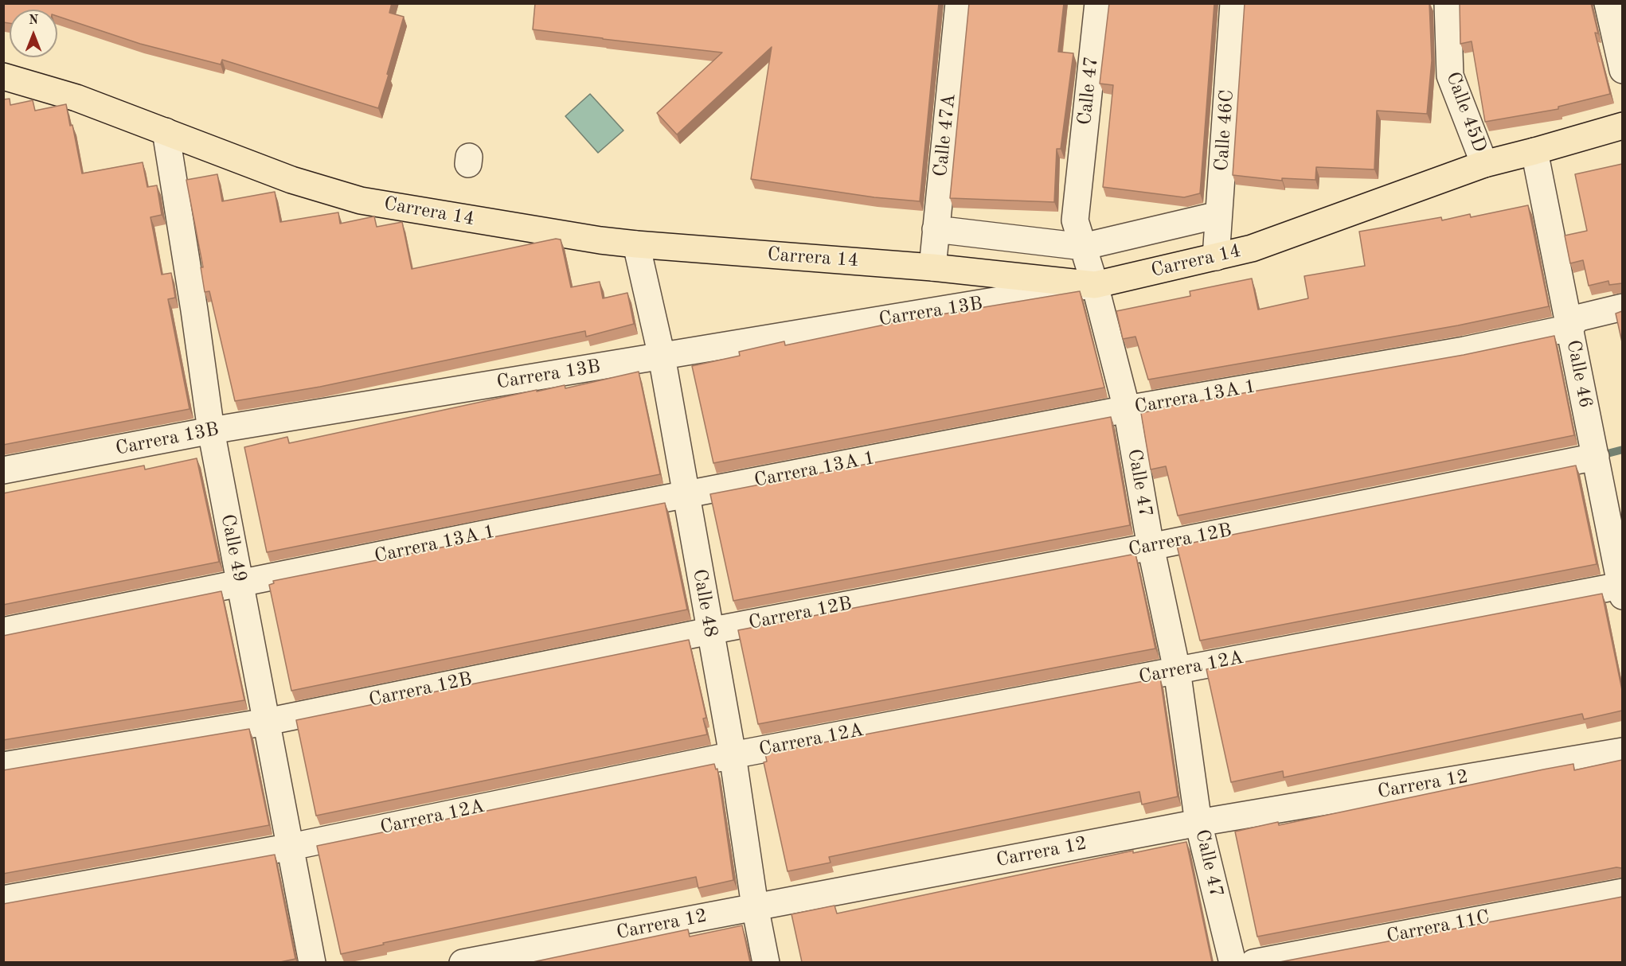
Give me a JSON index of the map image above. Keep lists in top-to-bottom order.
{
  "streets": {
    "main road": ["Carrera 14"],
    "street": [
      "Calle 47",
      "Calle 45D",
      "Calle 46C",
      "Calle 47A",
      "Carrera 13B",
      "Calle 46",
      "Carrera 13A 1",
      "Carrera 12B",
      "Calle 49",
      "Calle 48",
      "Carrera 12A",
      "Carrera 12",
      "Carrera 11C"
    ]
  },
  "crossings": [
    ["Calle 47", "Carrera 14"],
    ["Calle 47", "Carrera 13B"],
    ["Calle 47", "Carrera 13A 1"],
    ["Calle 47", "Carrera 12B"],
    ["Calle 47", "Carrera 12A"],
    ["Calle 47", "Carrera 12"],
    ["Calle 45D", "Carrera 14"],
    ["Calle 46C", "Carrera 14"],
    ["Calle 47A", "Carrera 14"],
    ["Carrera 14", "Carrera 13B"],
    ["Carrera 14", "Calle 46"],
    ["Carrera 14", "Calle 49"],
    ["Carrera 14", "Calle 48"],
    ["Carrera 13B", "Calle 49"],
    ["Carrera 13B", "Calle 48"],
    ["Calle 46", "Carrera 13A 1"],
    ["Calle 46", "Carrera 12B"],
    ["Calle 46", "Carrera 12A"],
    ["Carrera 13A 1", "Calle 49"],
    ["Carrera 13A 1", "Calle 48"],
    ["Carrera 12B", "Calle 49"],
    ["Carrera 12B", "Calle 48"],
    ["Calle 49", "Carrera 12A"],
    ["Calle 48", "Carrera 12A"],
    ["Calle 48", "Carrera 12"]
  ],
  "north": "top"
}
